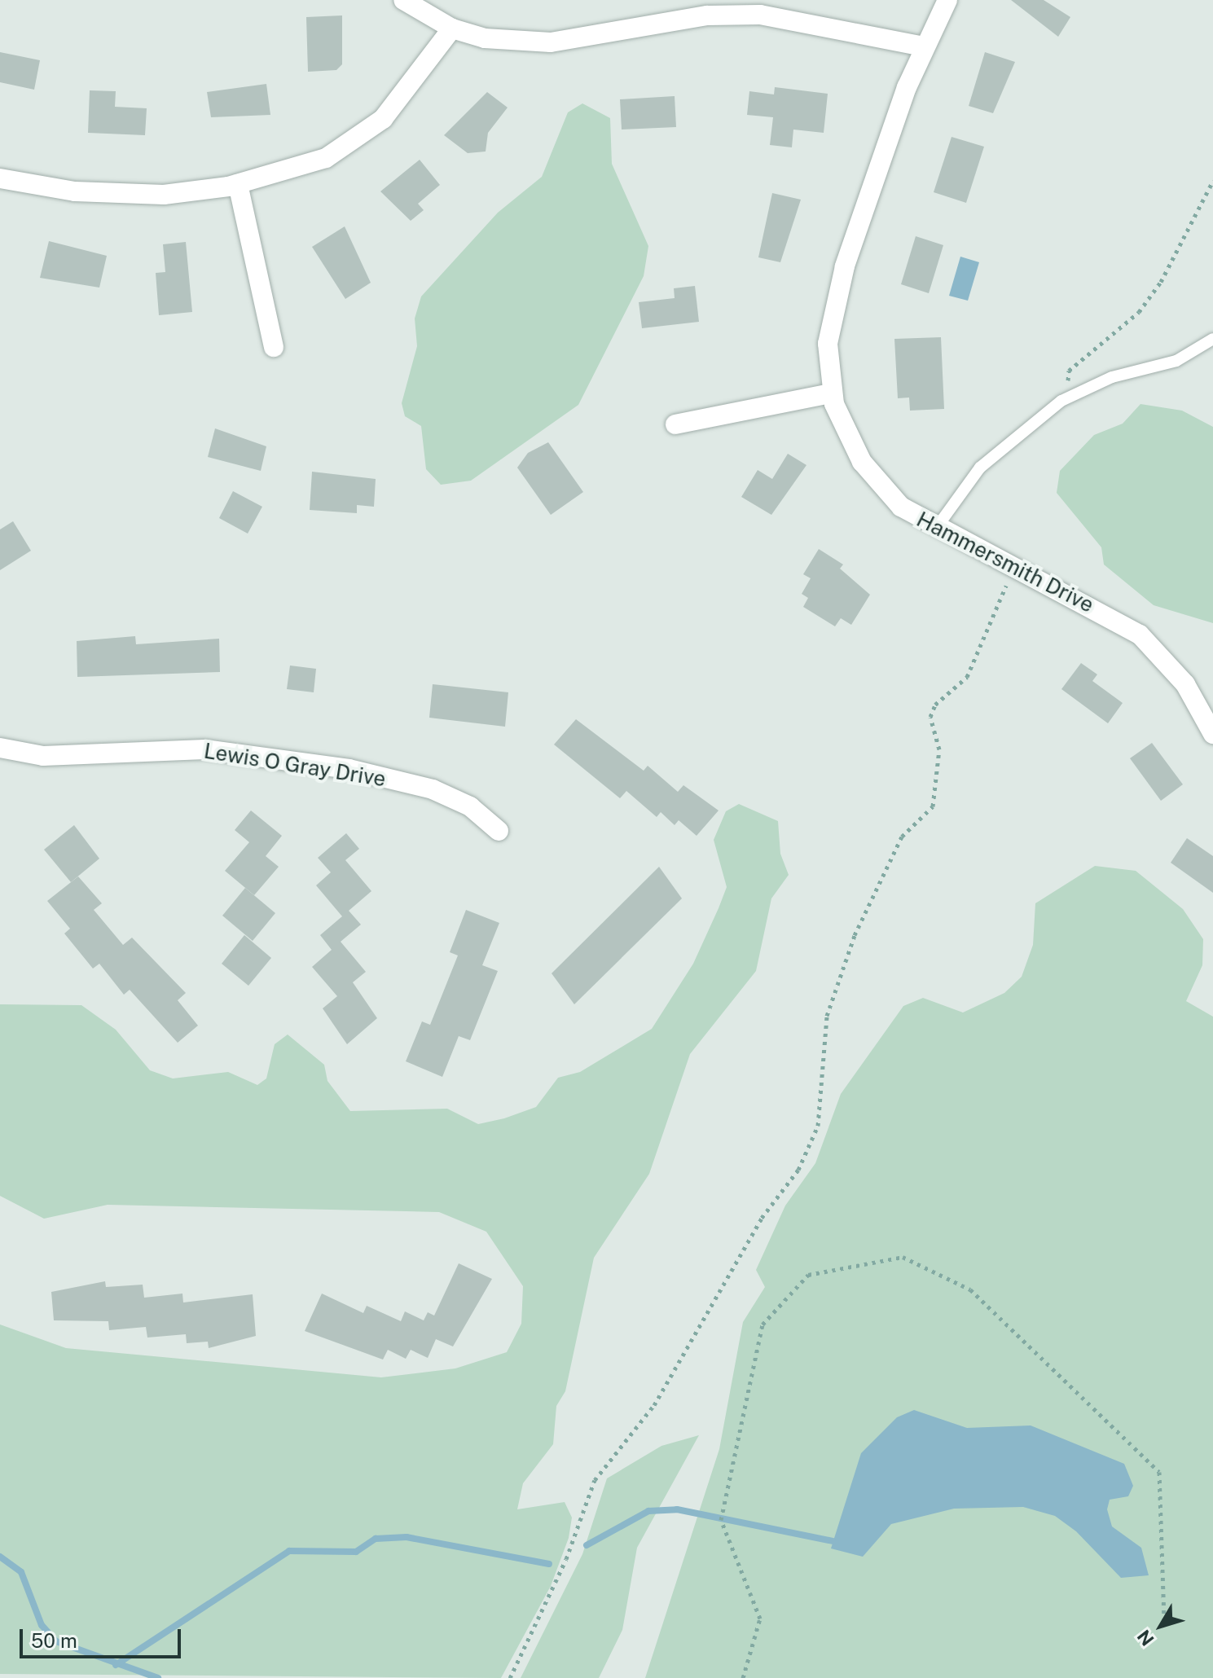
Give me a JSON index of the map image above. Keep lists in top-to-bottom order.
{
  "streets": {
    "street": ["Hammersmith Drive", "Lewis O Gray Drive"]
  },
  "scale_bar": "50 m",
  "north": "bottom left"
}
